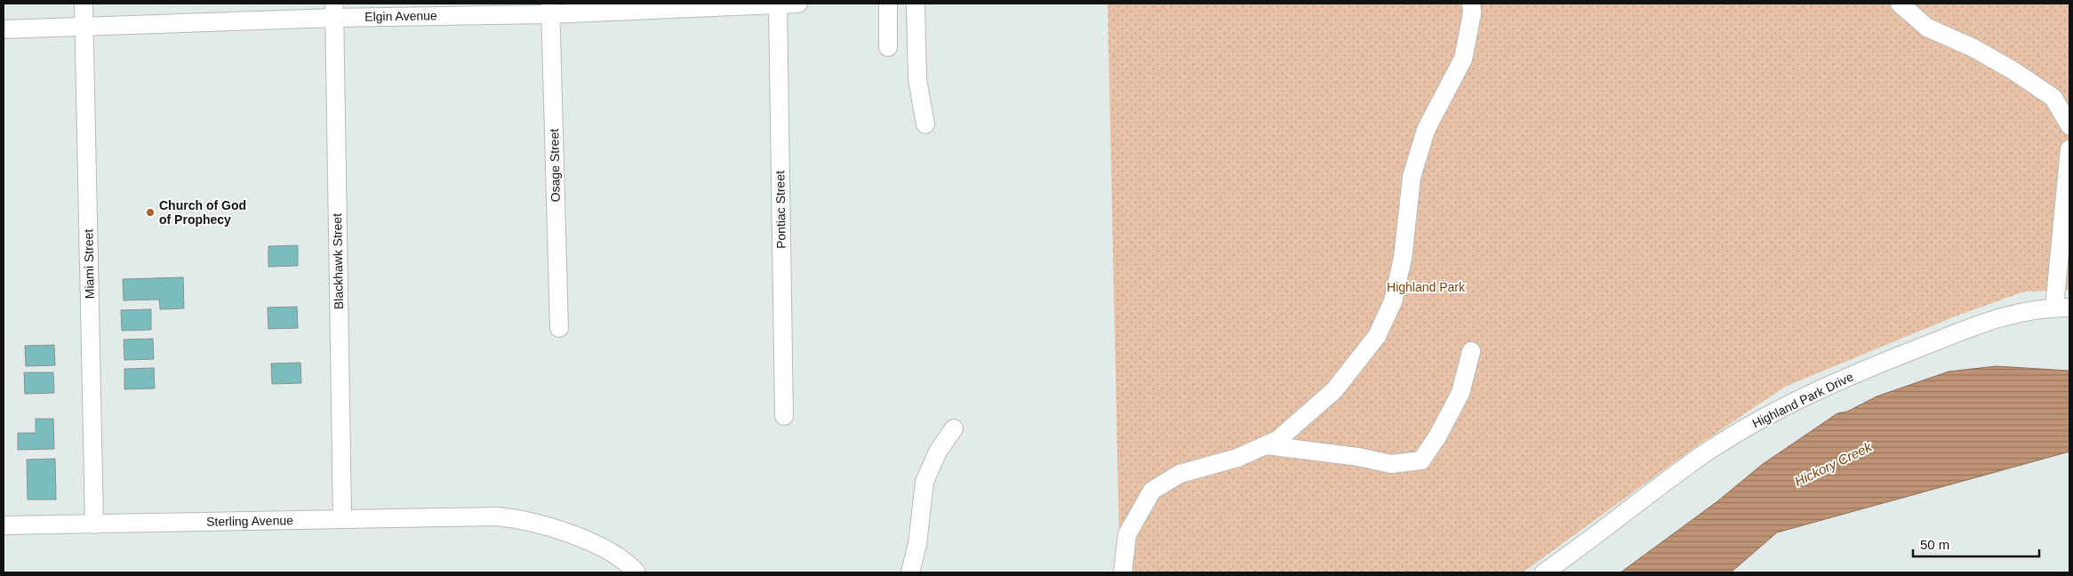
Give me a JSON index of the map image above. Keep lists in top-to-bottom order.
{
  "streets": {
    "street": [
      "Elgin Avenue",
      "Osage Street",
      "Pontiac Street",
      "Blackhawk Street",
      "Miami Street",
      "Highland Park Drive",
      "Sterling Avenue"
    ]
  },
  "crossings": [
    ["Elgin Avenue", "Osage Street"],
    ["Elgin Avenue", "Pontiac Street"],
    ["Elgin Avenue", "Blackhawk Street"],
    ["Elgin Avenue", "Miami Street"],
    ["Blackhawk Street", "Sterling Avenue"],
    ["Miami Street", "Sterling Avenue"]
  ],
  "water": ["Hickory Creek"],
  "parks": ["Highland Park"],
  "places": ["Church of God of Prophecy"],
  "scale_bar": "50 m"
}
